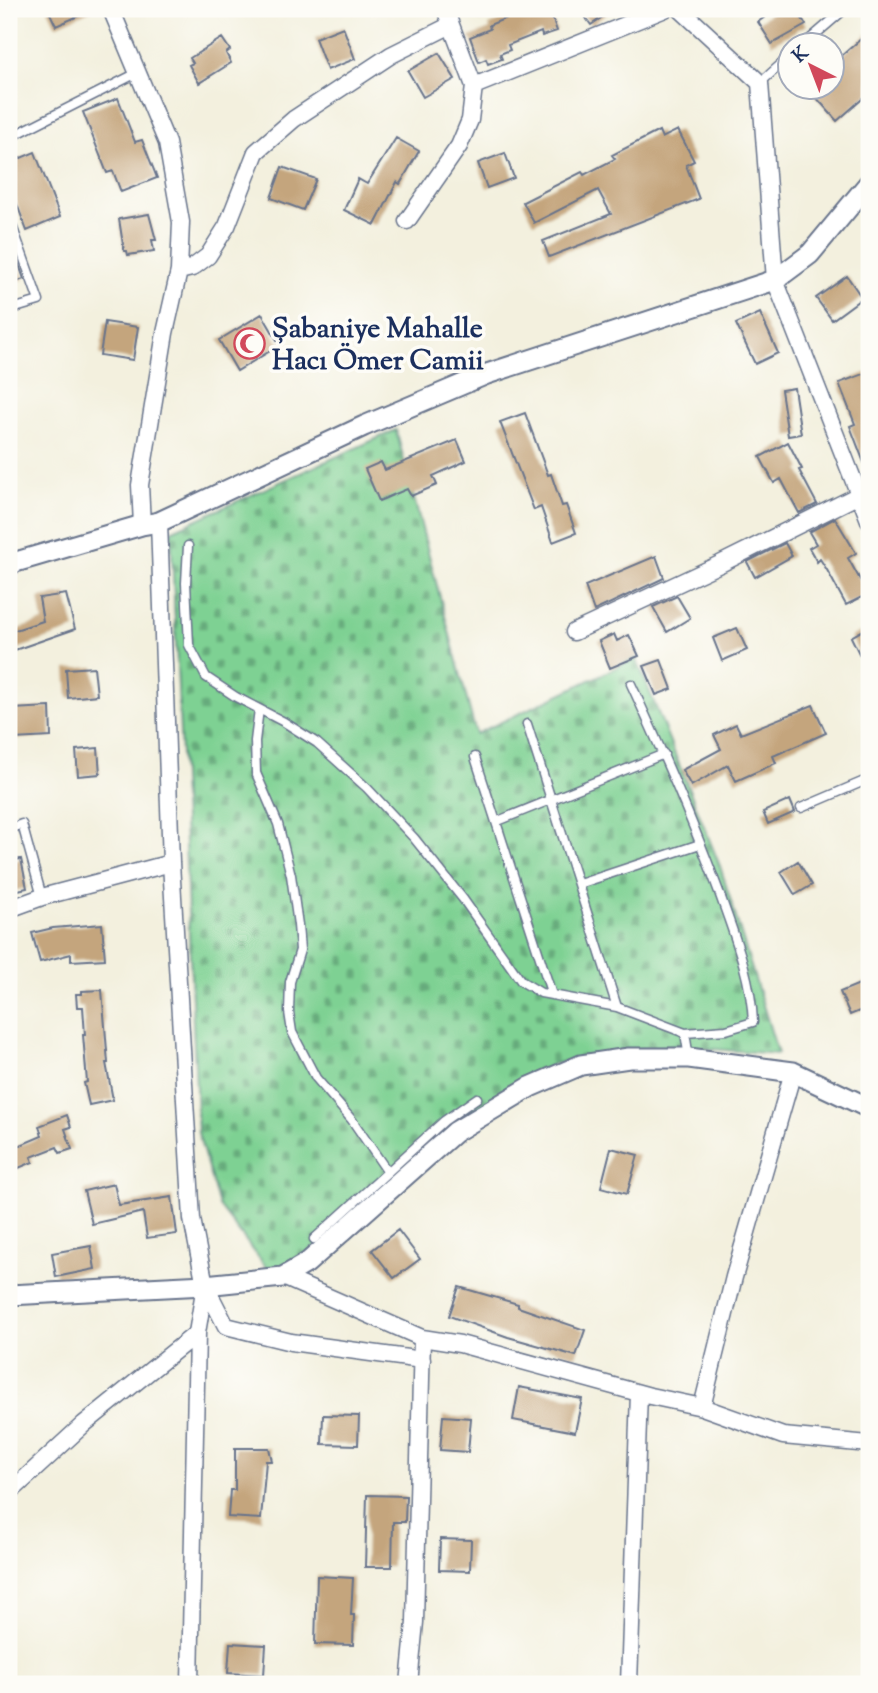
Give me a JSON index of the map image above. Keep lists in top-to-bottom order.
{
  "places": {
    "mosque": ["Şabaniye Mahalle Hacı Ömer Camii"]
  },
  "north": "top left"
}
